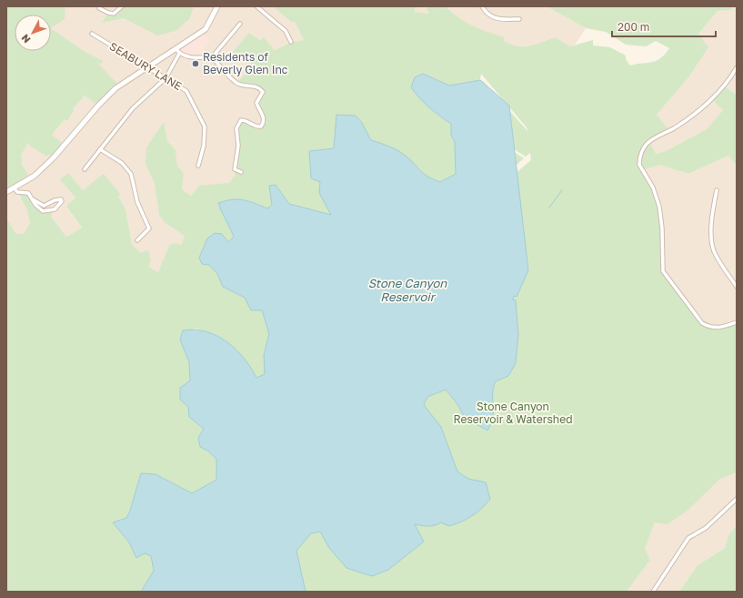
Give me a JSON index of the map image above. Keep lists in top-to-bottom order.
{
  "streets": {
    "street": ["SEABURY LANE"]
  },
  "water": ["Stone Canyon Reservoir"],
  "parks": ["Stone Canyon Reservoir & Watershed"],
  "places": ["Residents of Beverly Glen Inc"],
  "scale_bar": "200 m",
  "north": "bottom left"
}
